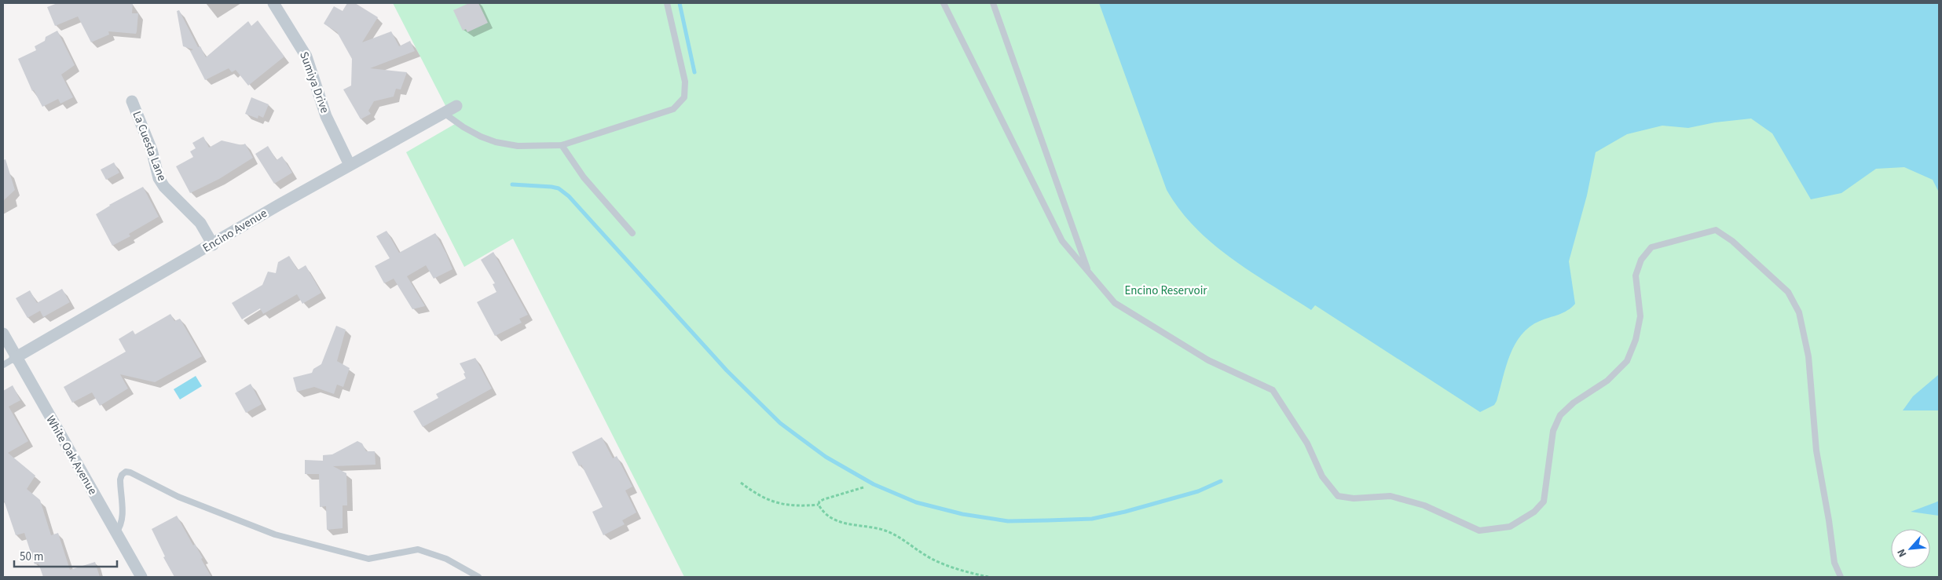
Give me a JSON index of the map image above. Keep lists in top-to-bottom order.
{
  "streets": {
    "street": [
      "Sumiya Drive",
      "La Cuesta Lane",
      "Encino Avenue",
      "White Oak Avenue"
    ]
  },
  "crossings": [
    ["Sumiya Drive", "Encino Avenue"],
    ["La Cuesta Lane", "Encino Avenue"],
    ["Encino Avenue", "White Oak Avenue"]
  ],
  "parks": ["Encino Reservoir"],
  "scale_bar": "50 m",
  "north": "bottom left"
}
